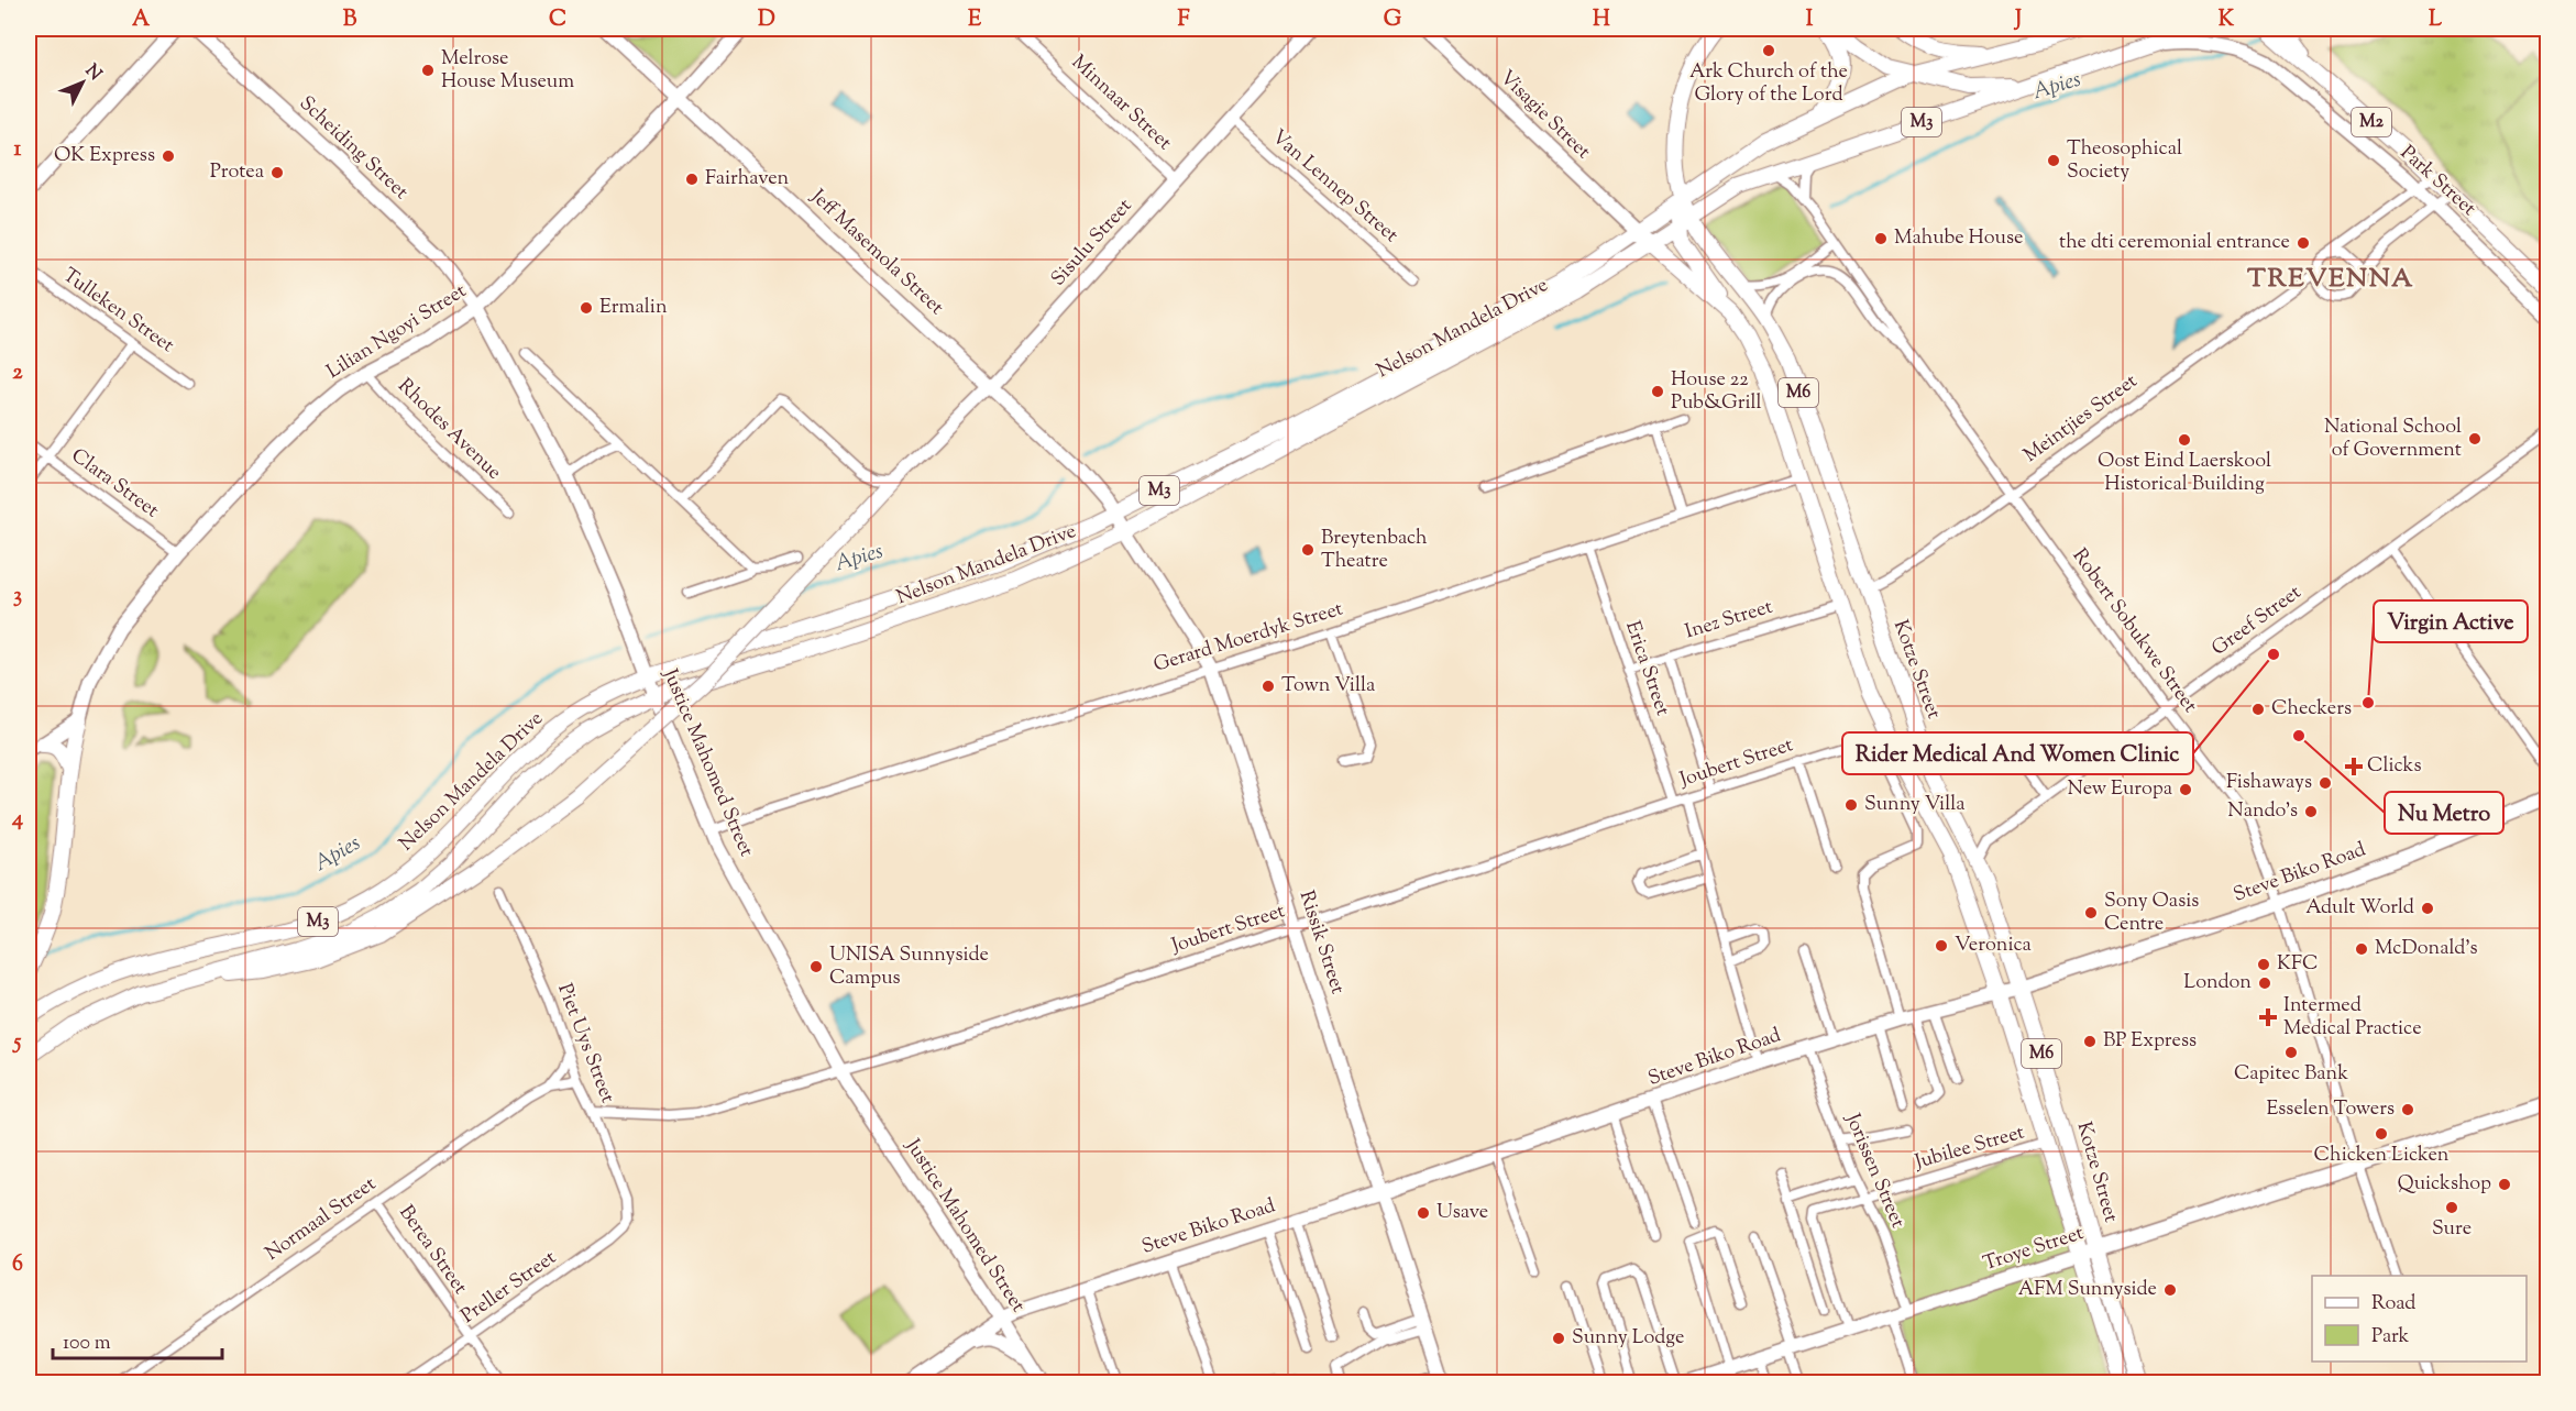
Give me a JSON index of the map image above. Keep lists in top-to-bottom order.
{
  "streets": {
    "main road": [
      "Visagie Street",
      "M3",
      "M2",
      "Scheiding Street",
      "Park Street",
      "Sisulu Street",
      "Jeff Masemola Street",
      "Nelson Mandela Drive",
      "Lilian Ngoyi Street",
      "M6",
      "Kotze Street",
      "Justice Mahomed Street",
      "Steve Biko Road",
      "Rissik Street",
      "Troye Street"
    ],
    "street": [
      "Minnaar Street",
      "Van Lennep Street",
      "Tulleken Street",
      "Meintjies Street",
      "Rhodes Avenue",
      "Clara Street",
      "Inez Street",
      "Greef Street",
      "Robert Sobukwe Street",
      "Gerard Moerdyk Street",
      "Erica Street",
      "Joubert Street",
      "Piet Uys Street",
      "Jubilee Street",
      "Jorissen Street",
      "Normaal Street",
      "Berea Street",
      "Preller Street"
    ]
  },
  "crossings": [
    ["Minnaar Street", "Sisulu Street"],
    ["Visagie Street", "Nelson Mandela Drive"],
    ["Visagie Street", "Kotze Street"],
    ["Scheiding Street", "Lilian Ngoyi Street"],
    ["Scheiding Street", "Justice Mahomed Street"],
    ["Park Street", "Nelson Mandela Drive"],
    ["Van Lennep Street", "Sisulu Street"],
    ["Sisulu Street", "Jeff Masemola Street"],
    ["Jeff Masemola Street", "Nelson Mandela Drive"],
    ["Jeff Masemola Street", "Lilian Ngoyi Street"],
    ["Jeff Masemola Street", "Rissik Street"],
    ["Nelson Mandela Drive", "Robert Sobukwe Street"],
    ["Nelson Mandela Drive", "Kotze Street"],
    ["Nelson Mandela Drive", "Justice Mahomed Street"],
    ["Nelson Mandela Drive", "Rissik Street"],
    ["Lilian Ngoyi Street", "Rhodes Avenue"],
    ["Lilian Ngoyi Street", "Clara Street"],
    ["Lilian Ngoyi Street", "Justice Mahomed Street"],
    ["Meintjies Street", "Robert Sobukwe Street"],
    ["Meintjies Street", "Kotze Street"],
    ["Inez Street", "Erica Street"],
    ["Inez Street", "Kotze Street"],
    ["Greef Street", "Robert Sobukwe Street"],
    ["Greef Street", "Kotze Street"],
    ["Robert Sobukwe Street", "Kotze Street"],
    ["Robert Sobukwe Street", "Steve Biko Road"],
    ["Robert Sobukwe Street", "Troye Street"],
    ["Gerard Moerdyk Street", "Erica Street"],
    ["Gerard Moerdyk Street", "Kotze Street"],
    ["Gerard Moerdyk Street", "Justice Mahomed Street"],
    ["Gerard Moerdyk Street", "Rissik Street"],
    ["Erica Street", "Joubert Street"],
    ["Kotze Street", "Steve Biko Road"],
    ["Kotze Street", "Jubilee Street"],
    ["Kotze Street", "Troye Street"],
    ["Justice Mahomed Street", "Joubert Street"],
    ["Justice Mahomed Street", "Steve Biko Road"],
    ["Joubert Street", "Steve Biko Road"],
    ["Joubert Street", "Rissik Street"],
    ["Joubert Street", "Piet Uys Street"],
    ["Steve Biko Road", "Rissik Street"],
    ["Steve Biko Road", "Jorissen Street"],
    ["Piet Uys Street", "Normaal Street"],
    ["Piet Uys Street", "Preller Street"],
    ["Jubilee Street", "Jorissen Street"],
    ["Jubilee Street", "Troye Street"],
    ["Jorissen Street", "Troye Street"],
    ["Normaal Street", "Berea Street"],
    ["Berea Street", "Preller Street"]
  ],
  "districts": ["TREVENNA"],
  "water": ["Apies"],
  "places": {
    "other": [
      "Ark Church of the Glory of the Lord",
      "Melrose House Museum",
      "OK Express",
      "Theosophical Society",
      "Protea",
      "Fairhaven",
      "Mahube House",
      "the dti ceremonial entrance",
      "Ermalin",
      "House 22 Pub&Grill",
      "National School of Government",
      "Oost Eind Laerskool Historical Building",
      "Breytenbach Theatre",
      "Rider Medical And Women Clinic",
      "Town Villa",
      "Virgin Active",
      "Checkers",
      "Nu Metro",
      "Fishaways",
      "New Europa",
      "Sunny Villa",
      "Nando's",
      "Adult World",
      "Sony Oasis Centre",
      "Veronica",
      "McDonald's",
      "KFC",
      "UNISA Sunnyside Campus",
      "London",
      "BP Express",
      "Capitec Bank",
      "Esselen Towers",
      "Chicken Licken",
      "Quickshop",
      "Sure",
      "Usave",
      "AFM Sunnyside",
      "Sunny Lodge"
    ],
    "health": ["Clicks", "Intermed Medical Practice"]
  },
  "legend": ["Road", "Park"],
  "scale_bar": "100 m",
  "north": "top right",
  "grid": {
    "columns": [
      "A",
      "B",
      "C",
      "D",
      "E",
      "F",
      "G",
      "H",
      "I",
      "J",
      "K",
      "L"
    ],
    "rows": [
      "1",
      "2",
      "3",
      "4",
      "5",
      "6"
    ]
  }
}
